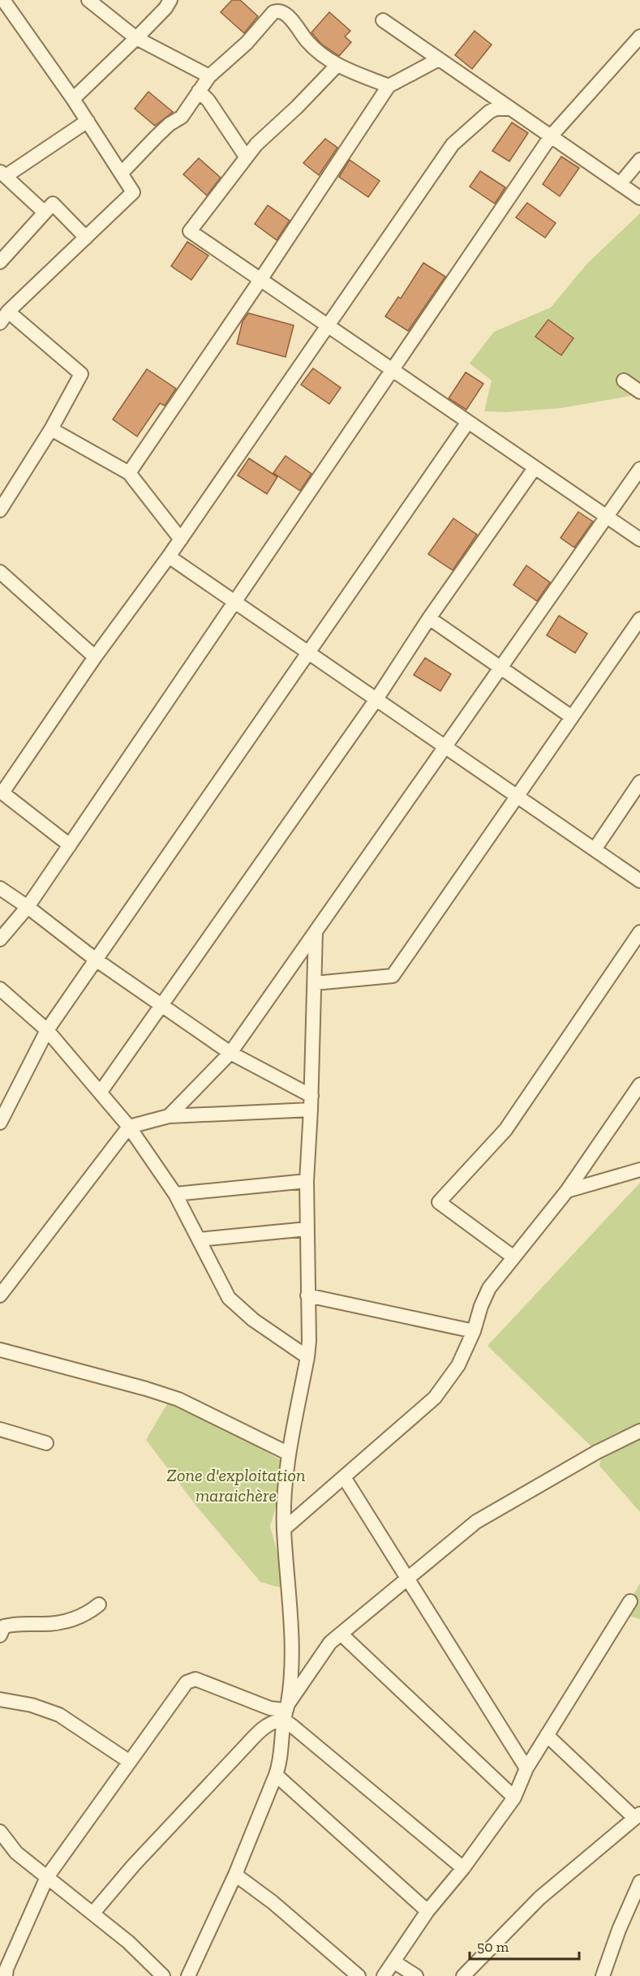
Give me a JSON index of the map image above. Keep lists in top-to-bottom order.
{
  "parks": ["Zone d'exploitation maraichère"],
  "scale_bar": "50 m"
}
